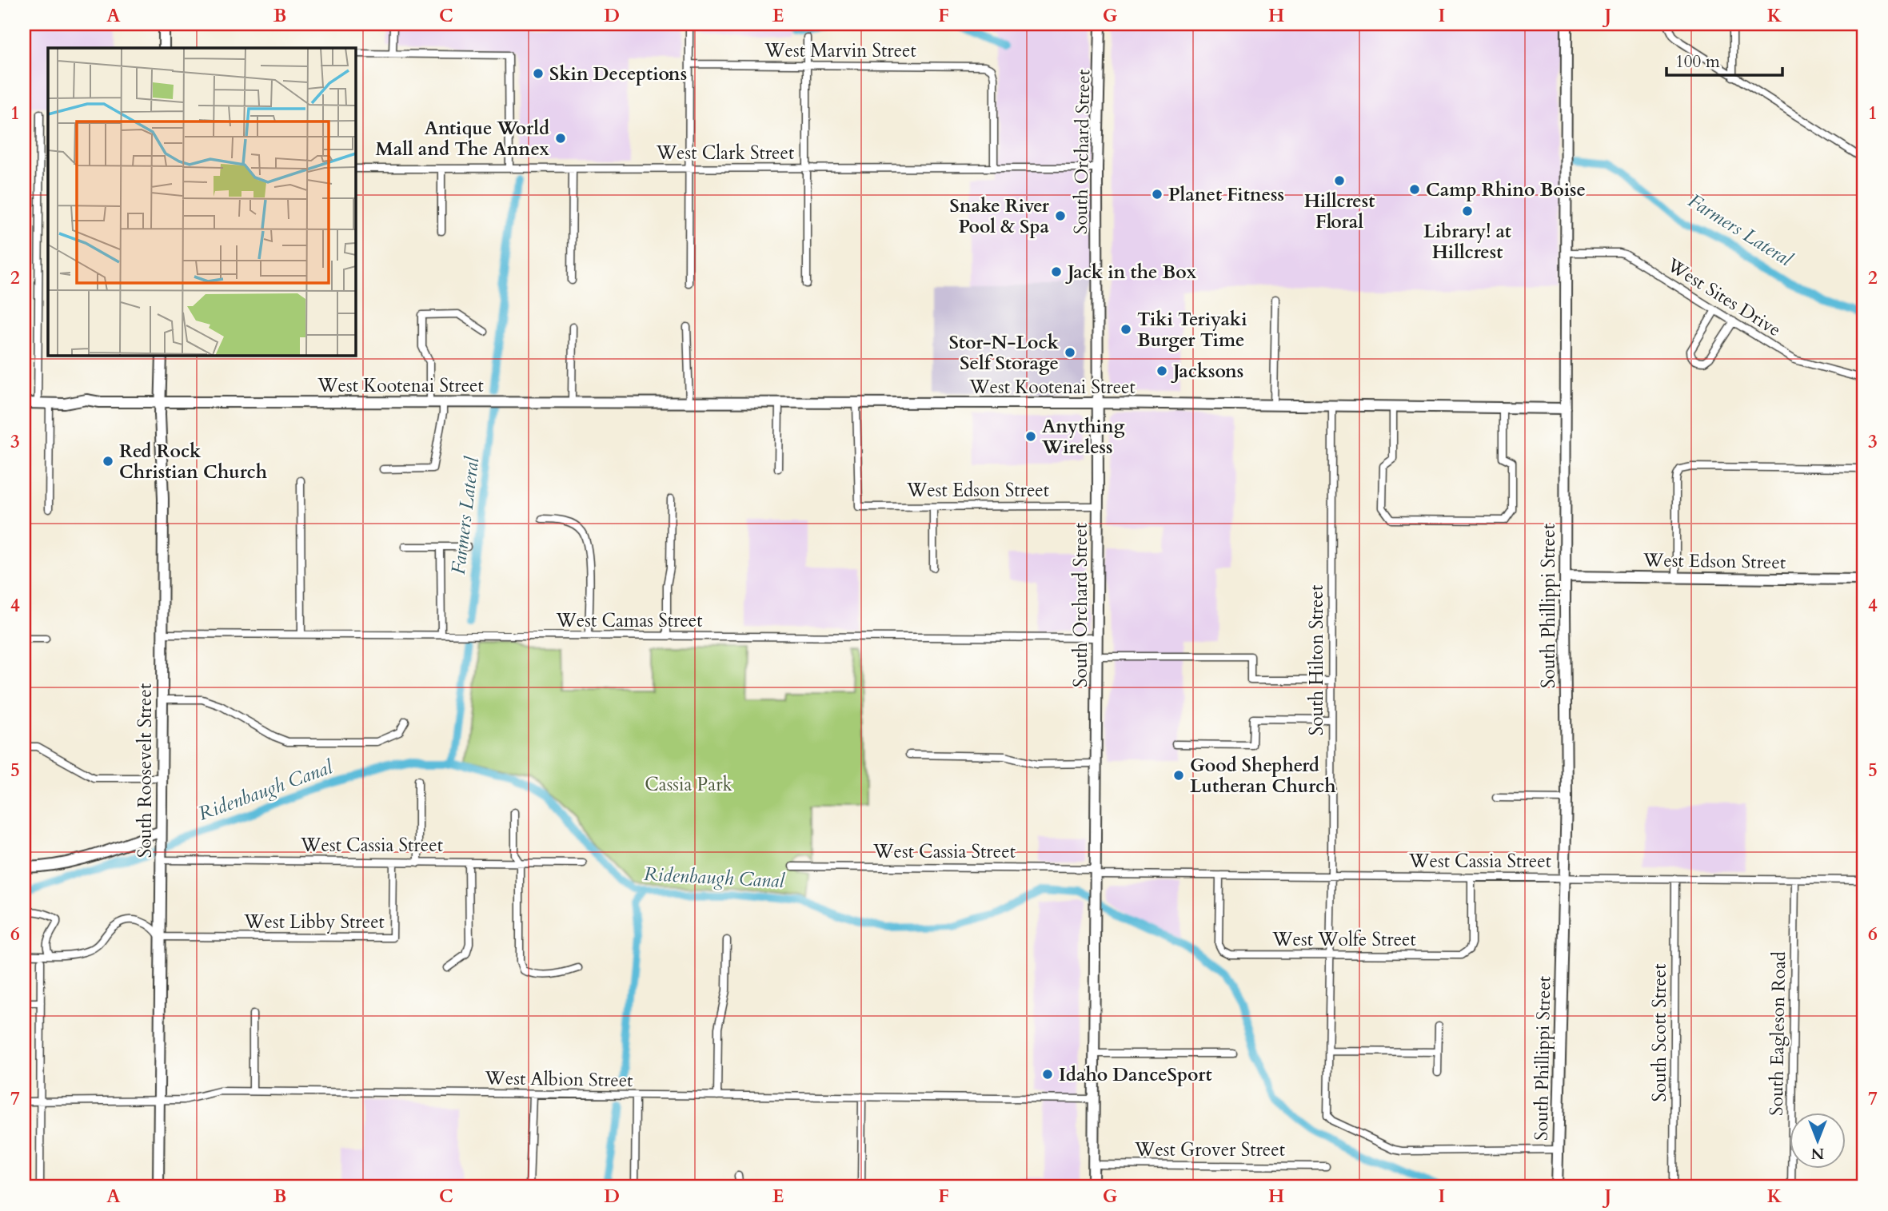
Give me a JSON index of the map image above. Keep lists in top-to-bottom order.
{
  "streets": {
    "street": [
      "West Marvin Street",
      "South Orchard Street",
      "West Clark Street",
      "West Sites Drive",
      "West Kootenai Street",
      "West Edson Street",
      "South Phillippi Street",
      "West Camas Street",
      "South Hilton Street",
      "South Roosevelt Street",
      "West Cassia Street",
      "West Libby Street",
      "West Wolfe Street",
      "South Scott Street",
      "South Eagleson Road",
      "West Albion Street",
      "West Grover Street"
    ]
  },
  "crossings": [
    ["West Marvin Street", "West Clark Street"],
    ["South Orchard Street", "West Clark Street"],
    ["South Orchard Street", "West Kootenai Street"],
    ["South Orchard Street", "West Edson Street"],
    ["South Orchard Street", "West Camas Street"],
    ["South Orchard Street", "West Cassia Street"],
    ["South Orchard Street", "West Albion Street"],
    ["South Orchard Street", "West Grover Street"],
    ["West Sites Drive", "South Phillippi Street"],
    ["West Kootenai Street", "West Edson Street"],
    ["West Kootenai Street", "South Phillippi Street"],
    ["West Kootenai Street", "South Hilton Street"],
    ["West Kootenai Street", "South Roosevelt Street"],
    ["West Edson Street", "South Phillippi Street"],
    ["South Phillippi Street", "South Hilton Street"],
    ["South Phillippi Street", "West Cassia Street"],
    ["West Camas Street", "South Roosevelt Street"],
    ["South Hilton Street", "West Cassia Street"],
    ["South Hilton Street", "West Wolfe Street"],
    ["South Roosevelt Street", "West Cassia Street"],
    ["South Roosevelt Street", "West Libby Street"],
    ["South Roosevelt Street", "West Albion Street"],
    ["West Cassia Street", "West Libby Street"],
    ["West Cassia Street", "West Wolfe Street"],
    ["West Cassia Street", "South Scott Street"],
    ["West Cassia Street", "South Eagleson Road"]
  ],
  "water": ["Farmers Lateral", "Ridenbaugh Canal"],
  "parks": ["Cassia Park"],
  "places": [
    "Skin Deceptions",
    "Antique World Mall and The Annex",
    "Hillcrest Floral",
    "Camp Rhino Boise",
    "Planet Fitness",
    "Library! at Hillcrest",
    "Snake River Pool & Spa",
    "Jack in the Box",
    "Tiki Teriyaki Burger Time",
    "Stor-N-Lock Self Storage",
    "Jacksons",
    "Anything Wireless",
    "Red Rock Christian Church",
    "Good Shepherd Lutheran Church",
    "Idaho DanceSport"
  ],
  "scale_bar": "100 m",
  "north": "bottom",
  "grid": {
    "columns": [
      "A",
      "B",
      "C",
      "D",
      "E",
      "F",
      "G",
      "H",
      "I",
      "J",
      "K"
    ],
    "rows": [
      "1",
      "2",
      "3",
      "4",
      "5",
      "6",
      "7"
    ]
  }
}
